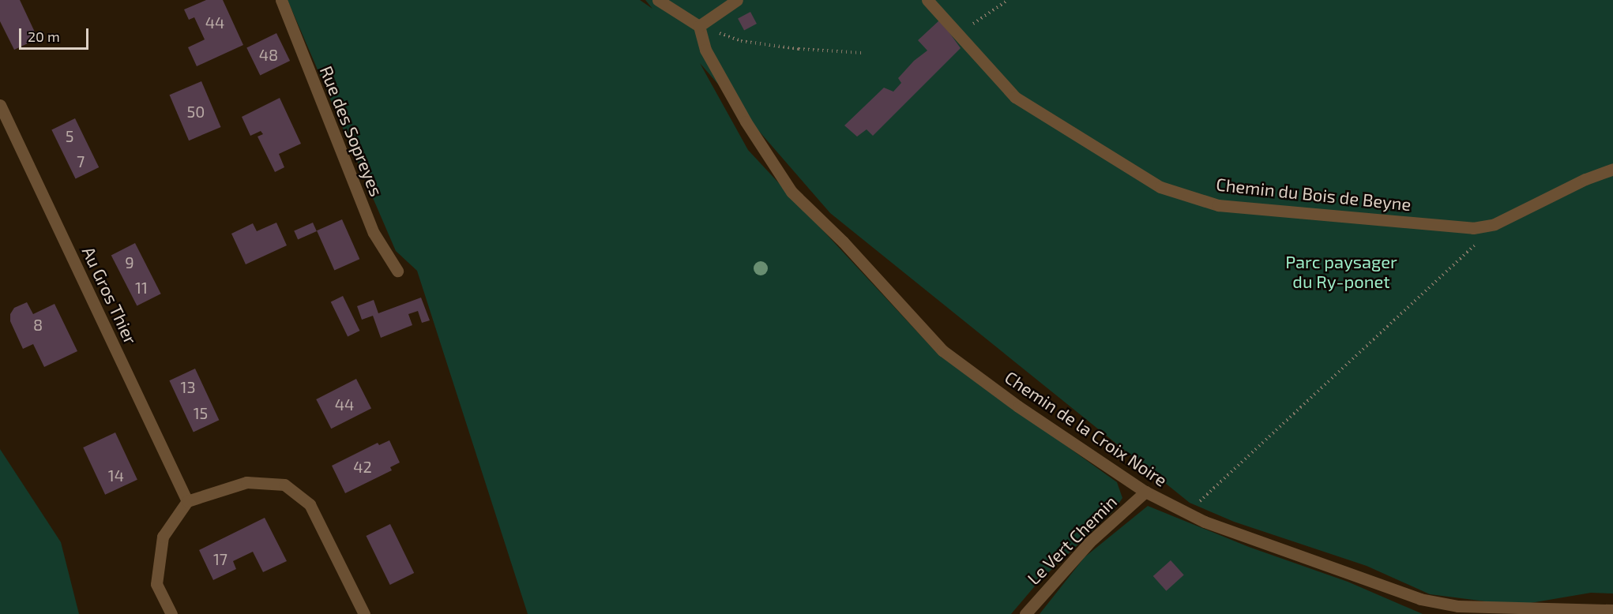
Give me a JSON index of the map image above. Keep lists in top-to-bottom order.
{
  "streets": {
    "street": [
      "Rue des Sopreyes",
      "Chemin du Bois de Beyne",
      "Au Gros Thier",
      "Chemin de la Croix Noire",
      "Le Vert Chemin"
    ]
  },
  "crossings": [
    ["Chemin de la Croix Noire", "Le Vert Chemin"]
  ],
  "parks": ["Parc paysager du Ry-ponet"],
  "house_numbers": [
    "44",
    "48",
    "50",
    "5",
    "7",
    "9",
    "11",
    "8",
    "13",
    "44",
    "15",
    "42",
    "14",
    "17"
  ],
  "scale_bar": "20 m"
}
